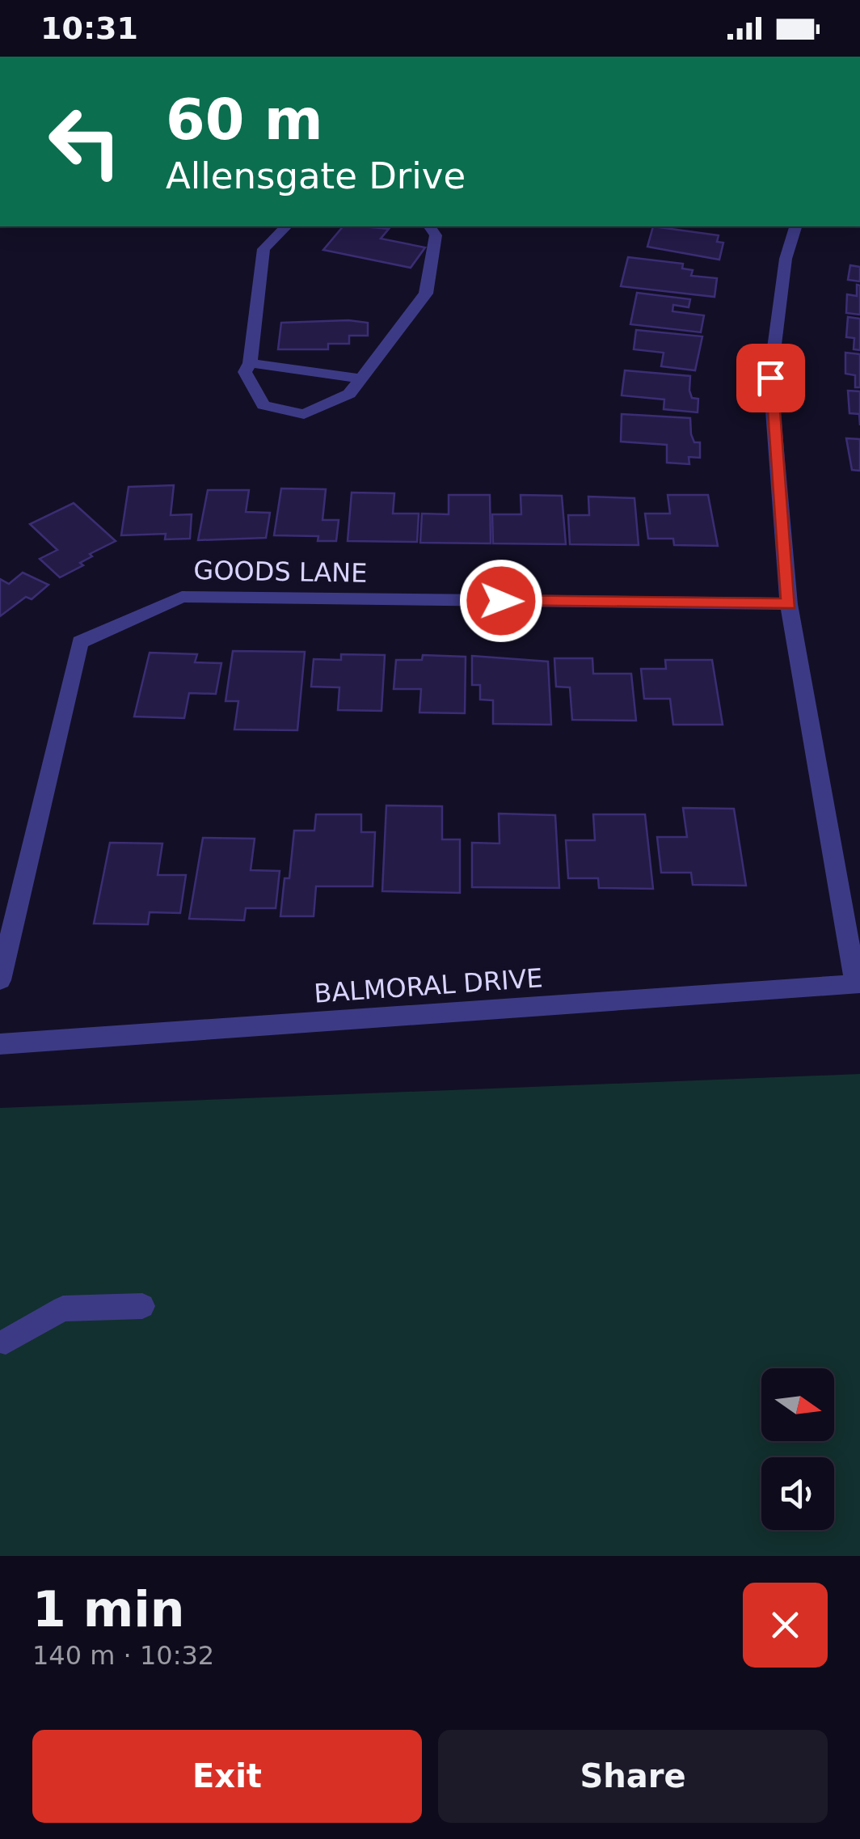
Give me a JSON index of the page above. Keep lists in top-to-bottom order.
{
  "streets": {
    "street": ["GOODS LANE", "BALMORAL DRIVE"]
  },
  "north": "right",
  "page": {
    "status": "10:31",
    "turn": ["60 m", "Allensgate Drive"],
    "heading": ["1 min", "140 m · 10:32"],
    "buttons": ["Exit", "Share"]
  }
}
